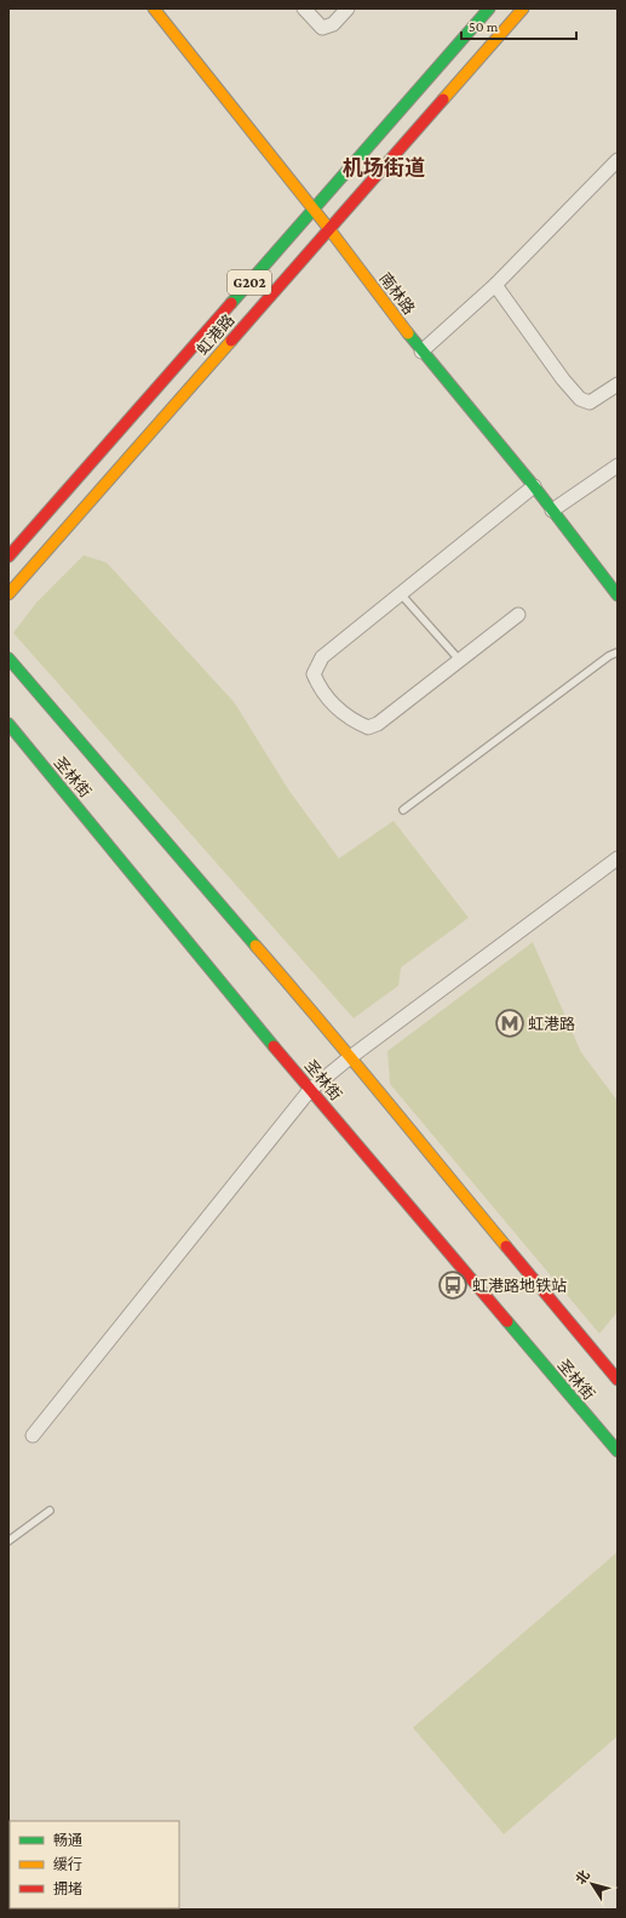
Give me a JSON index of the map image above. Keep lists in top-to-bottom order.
{
  "streets": {
    "main road": [
      "G202",
      "南林路",
      "虹港路",
      "圣林街"
    ]
  },
  "crossings": [
    ["南林路", "虹港路"]
  ],
  "districts": ["机场街道"],
  "places": {
    "metro station": ["虹港路"],
    "bus stop": ["虹港路地铁站"]
  },
  "legend": ["畅通", "缓行", "拥堵"],
  "scale_bar": "50 m",
  "north": "top left"
}
